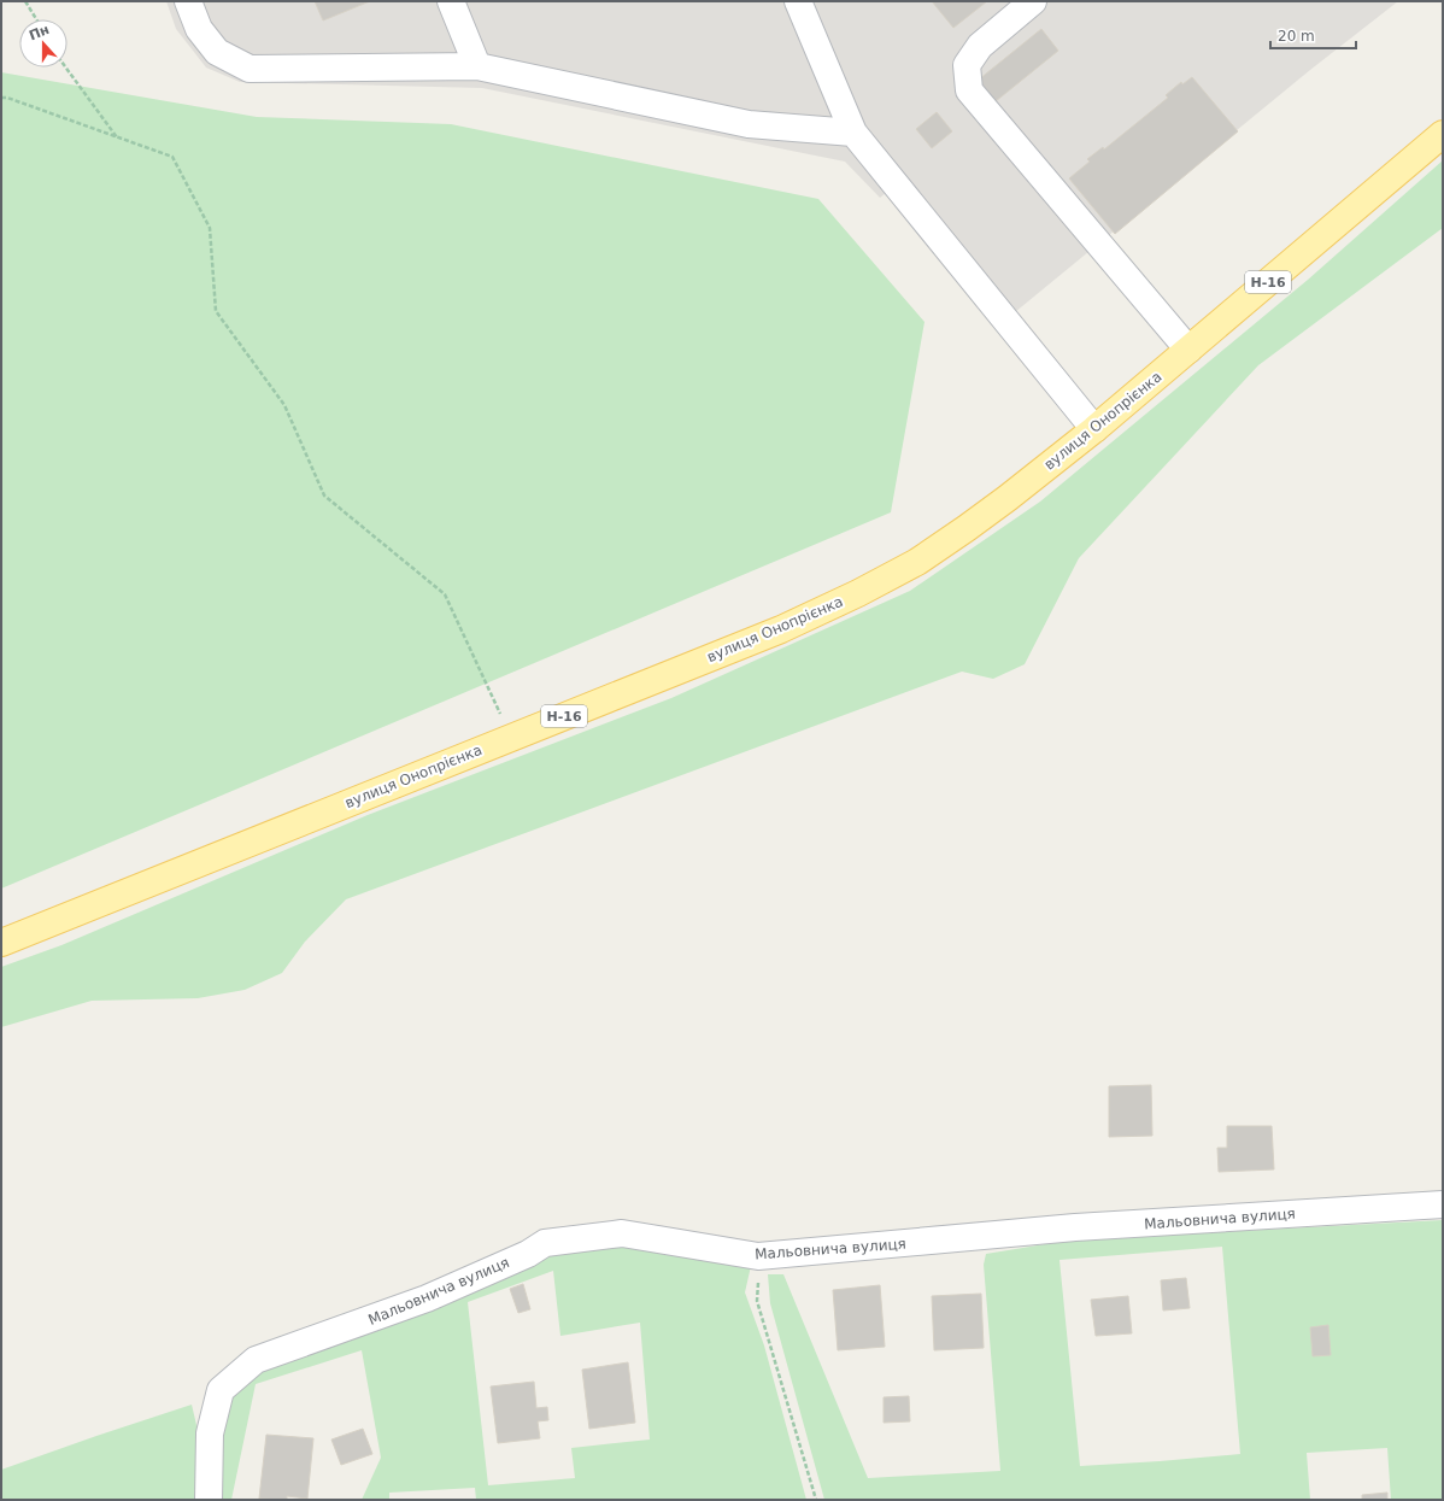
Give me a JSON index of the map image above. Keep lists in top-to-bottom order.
{
  "streets": {
    "main road": ["Н-16", "вулиця Онопрієнка"],
    "street": ["Мальовнича вулиця"]
  },
  "scale_bar": "20 m",
  "north": "top"
}
